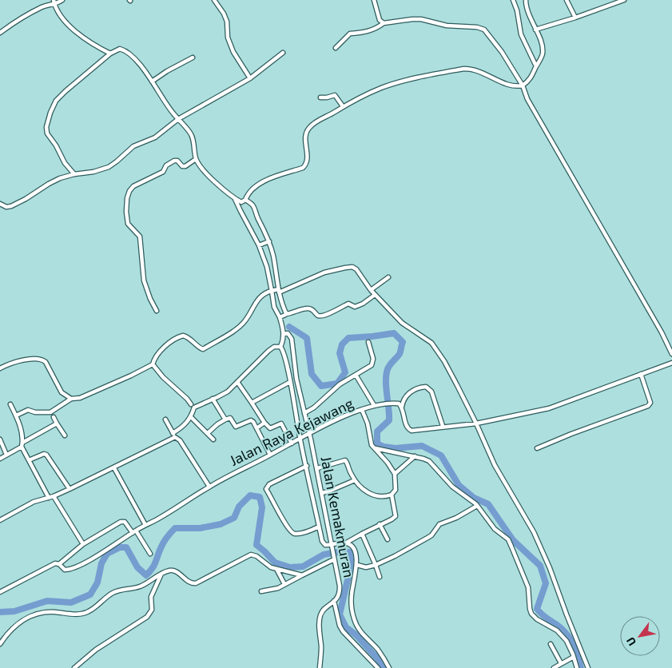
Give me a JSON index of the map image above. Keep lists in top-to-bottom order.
{
  "streets": {
    "street": ["Jalan Raya Kejawang", "Jalan Kemakmuran"]
  },
  "crossings": [
    ["Jalan Raya Kejawang", "Jalan Kemakmuran"]
  ],
  "north": "bottom left"
}
